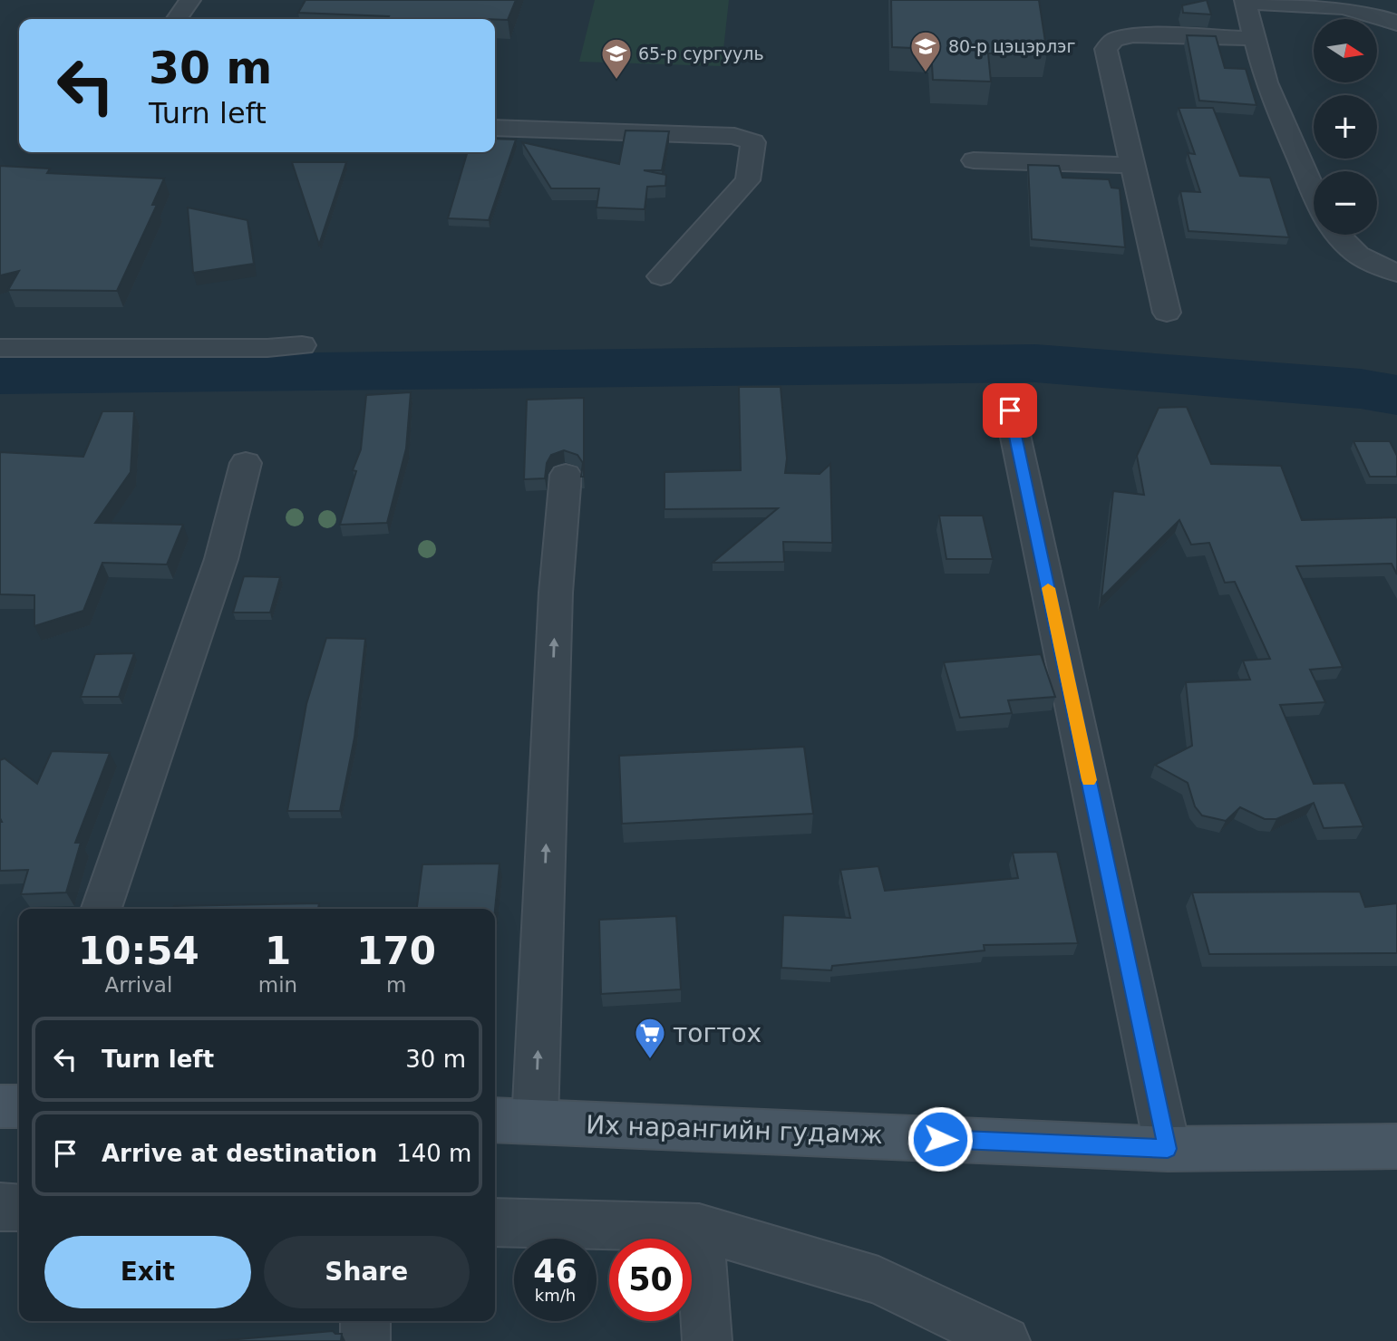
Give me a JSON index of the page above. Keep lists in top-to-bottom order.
{
  "streets": {
    "main road": ["Их нарангийн гудамж"]
  },
  "places": {
    "school or university": ["80-р цэцэрлэг", "65-р сургууль"],
    "supermarket": ["тогтох"]
  },
  "north": "right",
  "page": {
    "map_buttons": ["+", "−"],
    "turn": ["30 m", "Turn left"],
    "eta": [
      "10:54",
      "Arrival",
      "1",
      "min",
      "170",
      "m"
    ],
    "list": [
      {
        "name": "Turn left",
        "value": "30 m"
      },
      {
        "name": "Arrive at destination",
        "value": "140 m"
      }
    ],
    "buttons": ["Exit", "Share"],
    "speed": "46 km/h",
    "limit": "50"
  }
}
